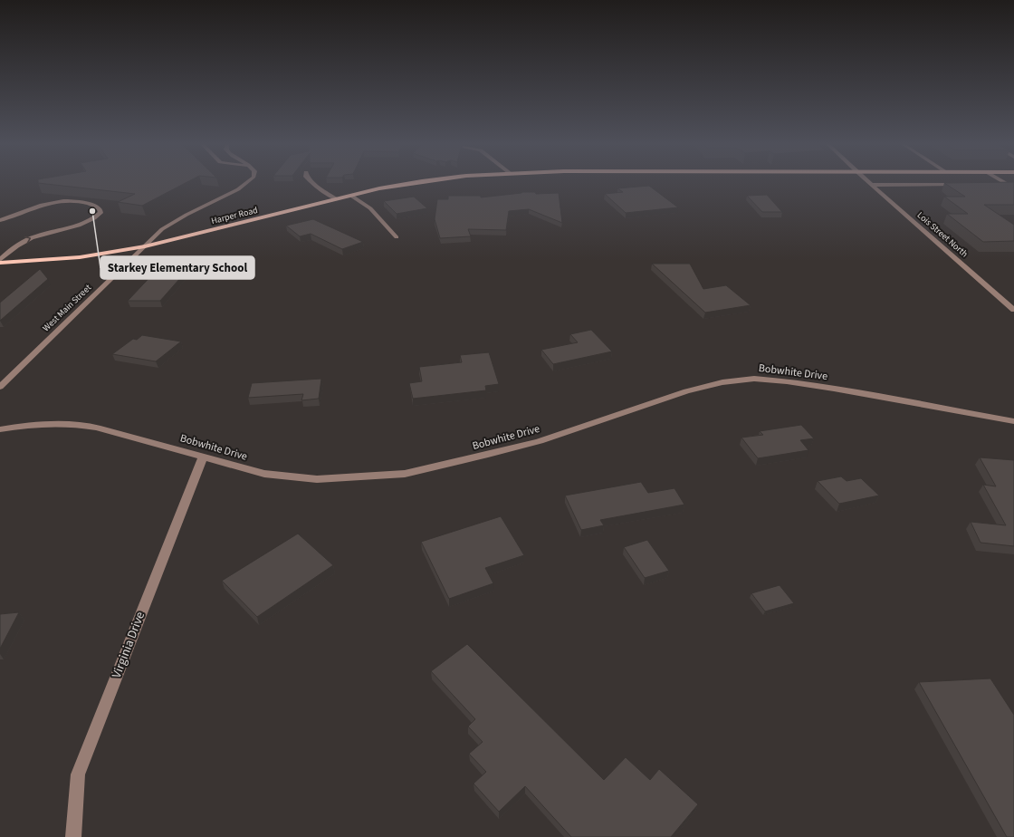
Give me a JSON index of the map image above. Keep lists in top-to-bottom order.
{
  "streets": {
    "main road": ["Harper Road"],
    "street": [
      "Lois Street North",
      "West Main Street",
      "Bobwhite Drive",
      "Virginia Drive"
    ]
  },
  "crossings": [
    ["Harper Road", "West Main Street"],
    ["Bobwhite Drive", "Virginia Drive"]
  ],
  "places": ["Starkey Elementary School"]
}
